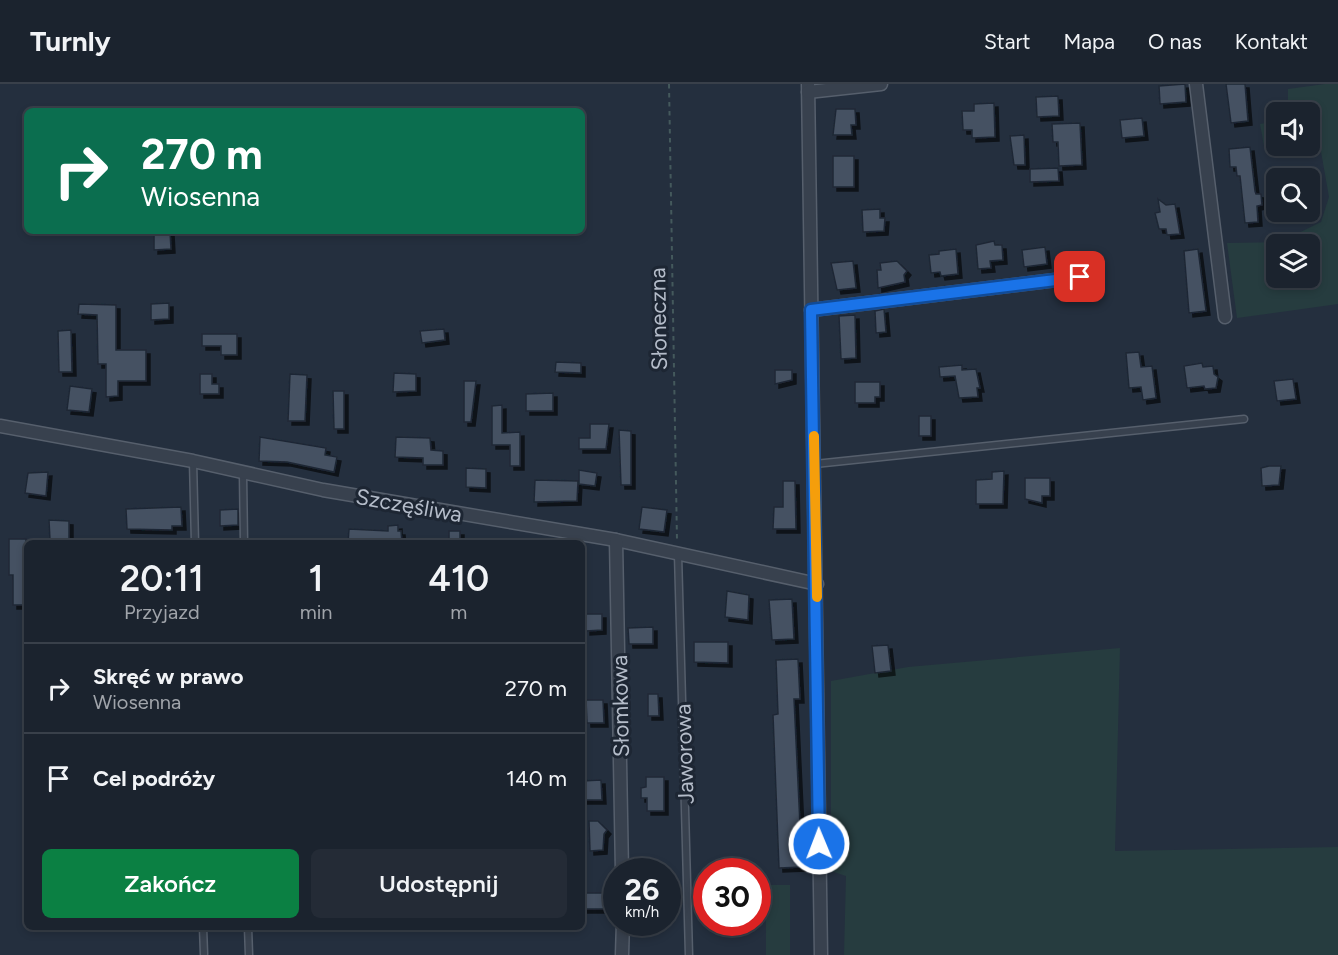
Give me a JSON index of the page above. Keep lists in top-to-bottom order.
{
  "streets": {
    "street": ["Szczęśliwa", "Słomkowa"],
    "lane": ["Jaworowa"],
    "path": ["Słoneczna"]
  },
  "crossings": [
    ["Słoneczna", "Szczęśliwa"],
    ["Słoneczna", "Jaworowa"],
    ["Szczęśliwa", "Słomkowa"],
    ["Szczęśliwa", "Jaworowa"]
  ],
  "page": {
    "header": "Turnly",
    "nav": [
      "Start",
      "Mapa",
      "O nas",
      "Kontakt"
    ],
    "turn": ["270 m", "Wiosenna"],
    "eta": [
      "20:11",
      "Przyjazd",
      "1",
      "min",
      "410",
      "m"
    ],
    "list": [
      {
        "name": "Skręć w prawo",
        "note": "Wiosenna",
        "value": "270 m"
      },
      {
        "name": "Cel podróży",
        "value": "140 m"
      }
    ],
    "buttons": ["Zakończ", "Udostępnij"],
    "speed": "26 km/h",
    "limit": "30"
  }
}
